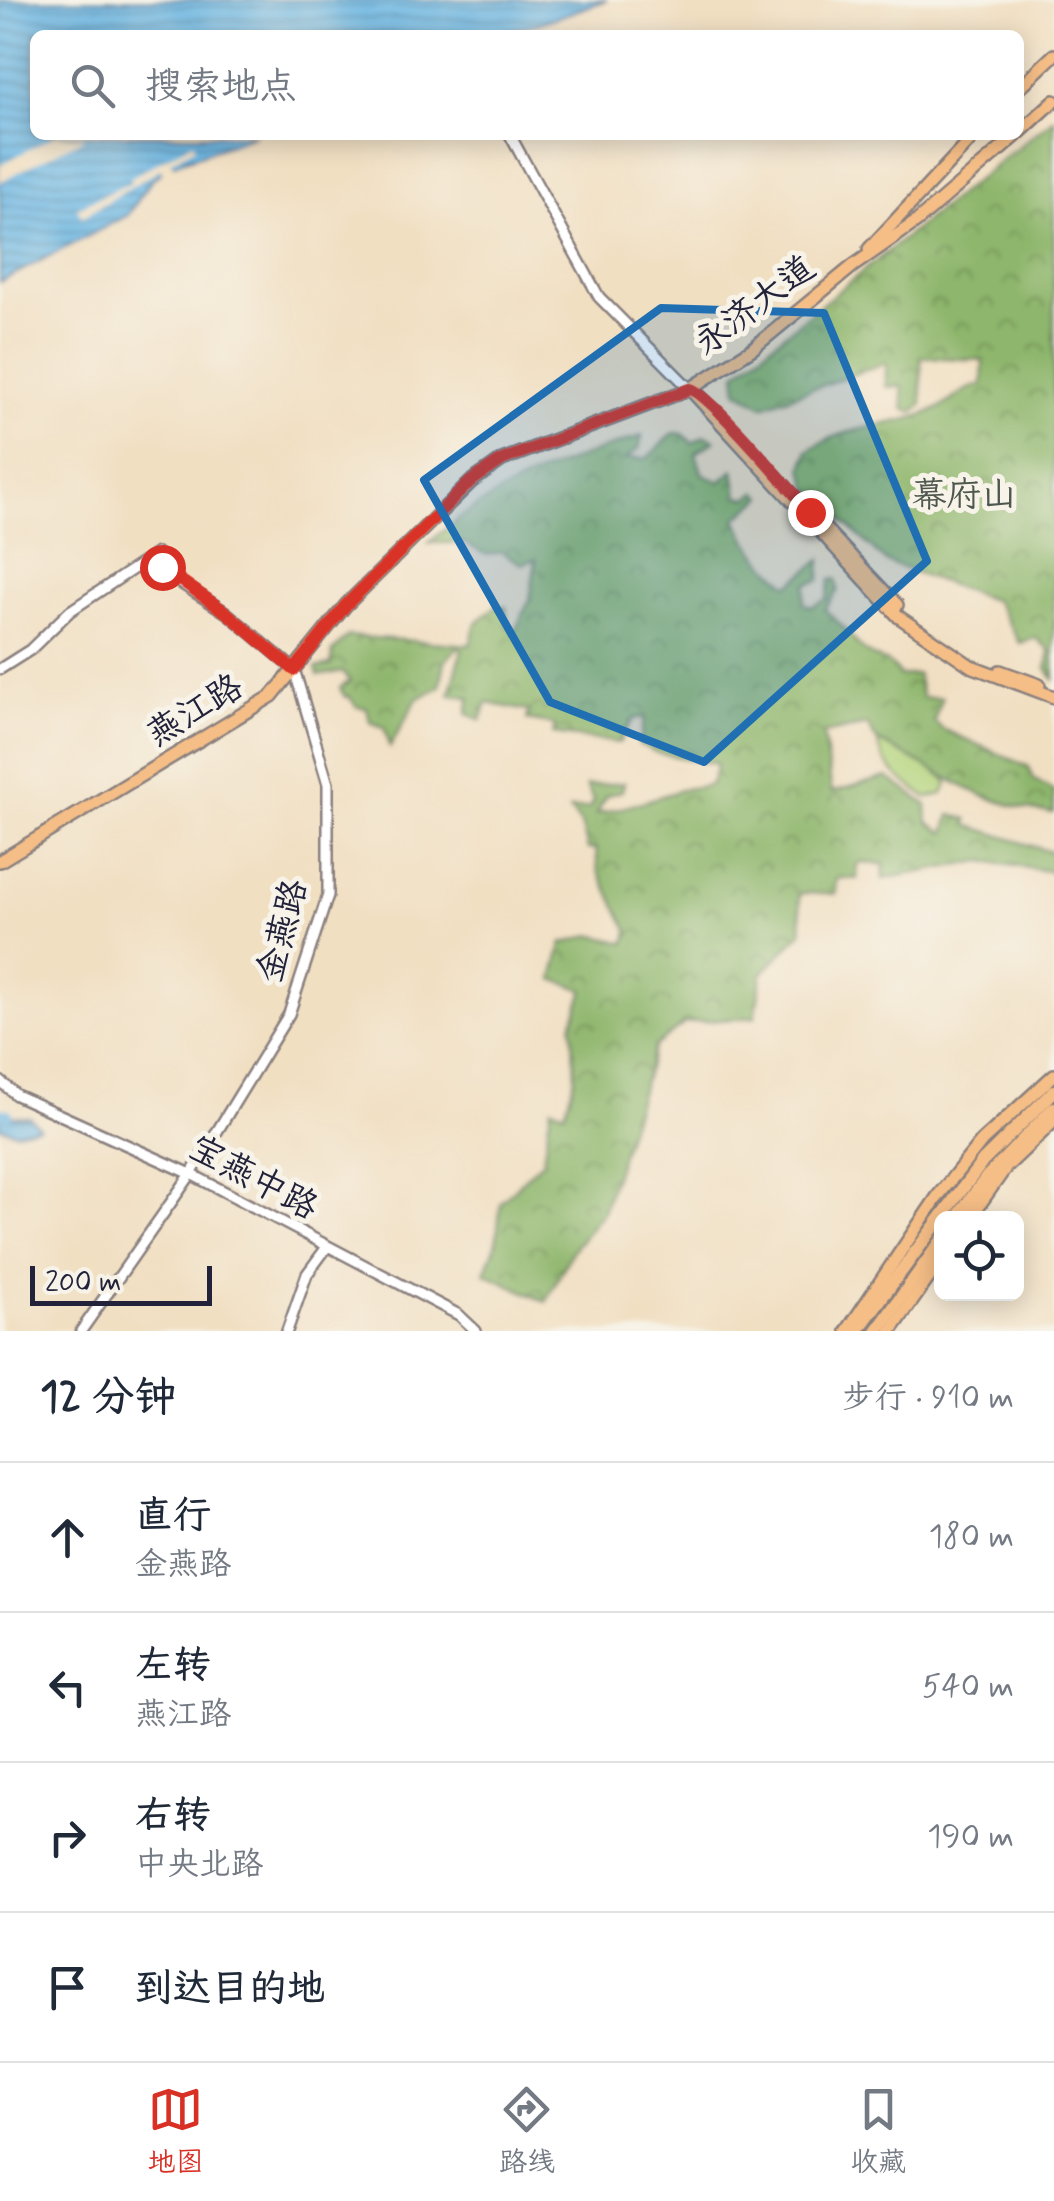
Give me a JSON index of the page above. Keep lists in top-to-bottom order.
{
  "streets": {
    "main road": ["永济大道", "燕江路"],
    "street": ["金燕路", "宝燕中路"]
  },
  "crossings": [
    ["永济大道", "燕江路"],
    ["燕江路", "金燕路"],
    ["金燕路", "宝燕中路"]
  ],
  "parks": ["幕府山"],
  "scale_bar": "200 m",
  "page": {
    "search": "搜索地点",
    "scale": "200 m",
    "heading": ["12 分钟", "步行 · 910 m"],
    "list": [
      ["直行", "金燕路", "180 m"],
      ["左转", "燕江路", "540 m"],
      ["右转", "中央北路", "190 m"],
      "到达目的地"
    ],
    "nav": ["地图", "路线", "收藏"]
  }
}
